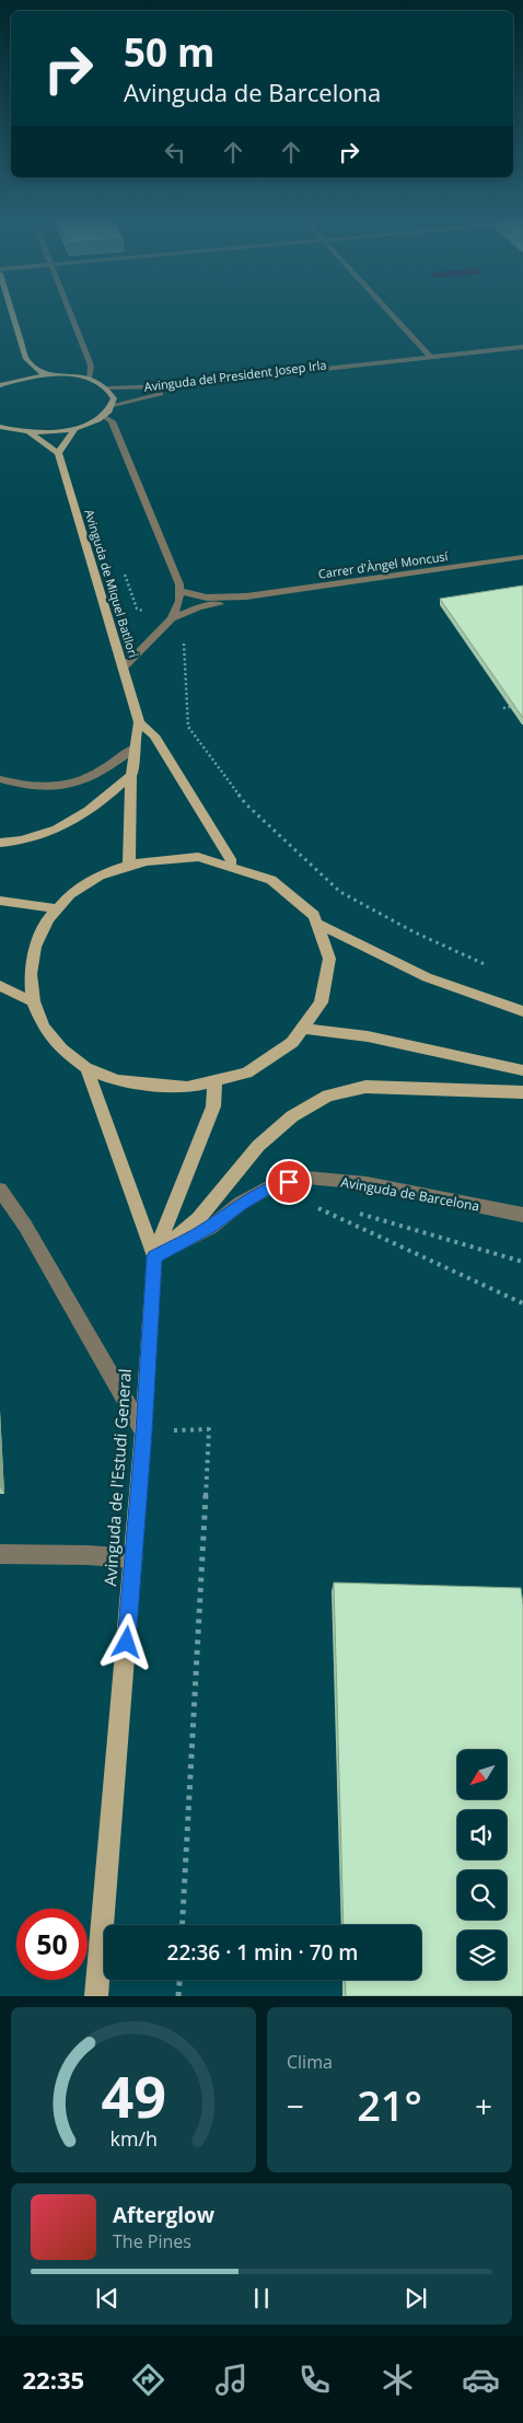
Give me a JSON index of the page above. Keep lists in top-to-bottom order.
{
  "streets": {
    "main road": ["Avinguda de Miquel Batllori", "Avinguda de l'Estudi General"],
    "street": ["Avinguda del President Josep Irla", "Carrer d'Àngel Moncusí", "Avinguda de Barcelona"]
  },
  "crossings": [
    ["Avinguda de Barcelona", "Avinguda de l'Estudi General"]
  ],
  "north": "bottom left",
  "page": {
    "turn": ["50 m", "Avinguda de Barcelona"],
    "limit": "50",
    "trip": "22:36 · 1 min · 70 m",
    "tile": "Clima",
    "heat": ["−", "21°", "+"],
    "song": ["Afterglow", "The Pines"],
    "tabs": "22:35",
    "gauge": ["49", "km/h"]
  }
}
